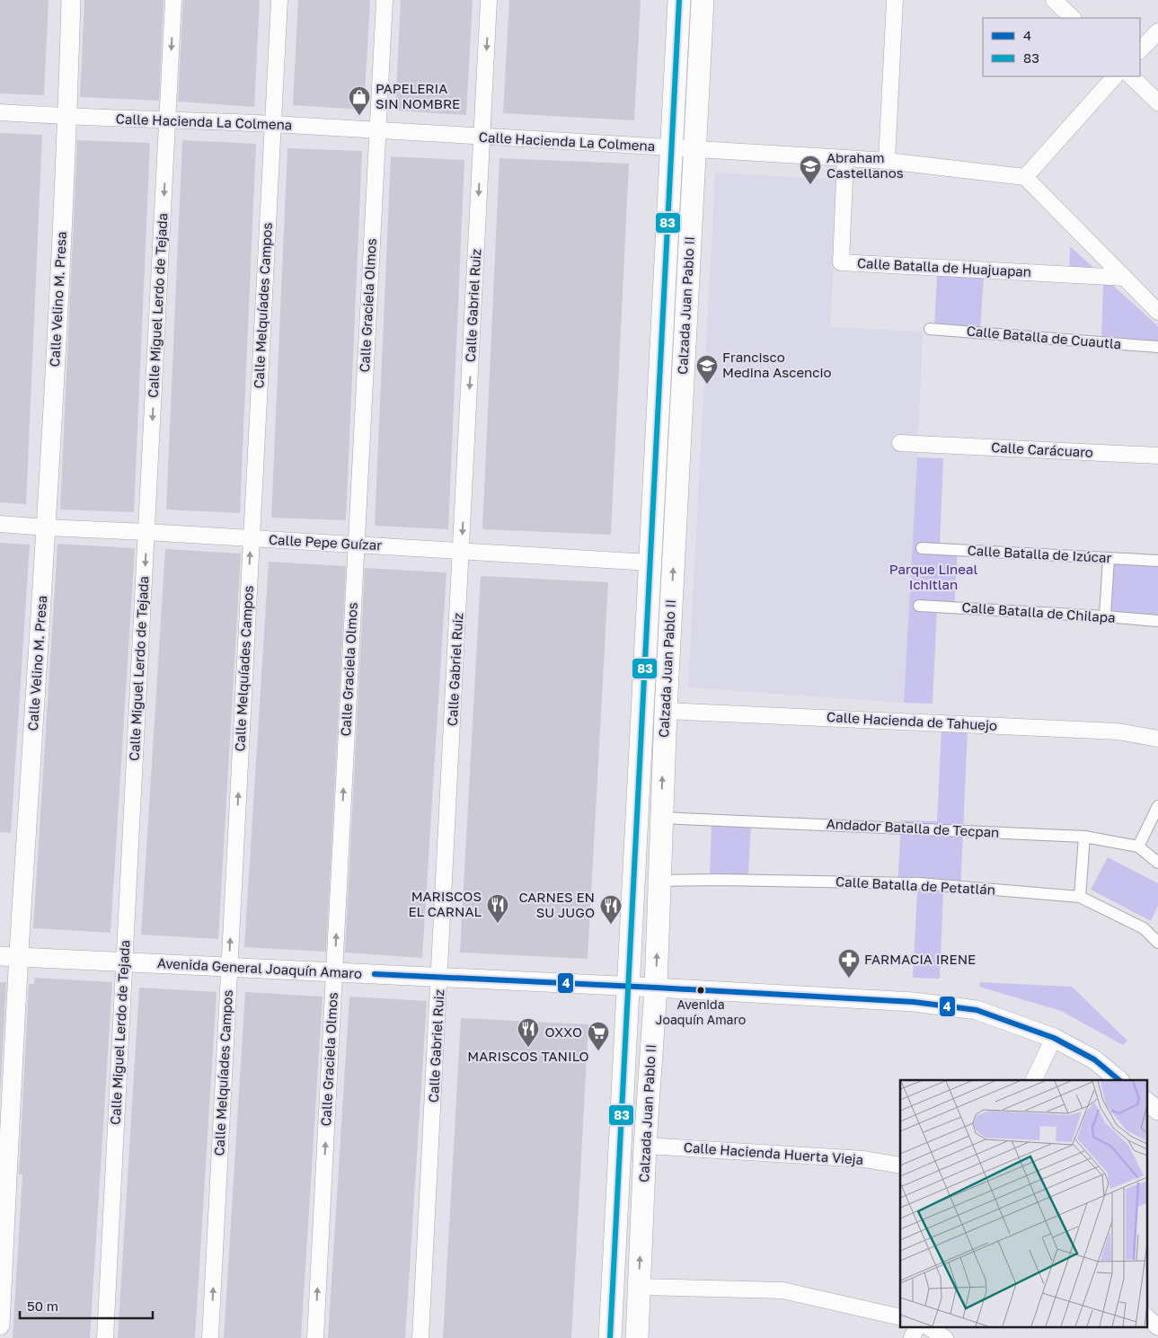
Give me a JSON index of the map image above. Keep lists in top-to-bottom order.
{
  "streets": {
    "main road": ["Calzada Juan Pablo II"],
    "street": [
      "Calle Hacienda La Colmena",
      "Calle Batalla de Huajuapan",
      "Calle Velino M. Presa",
      "Calle Miguel Lerdo de Tejada",
      "Calle Melquíades Campos",
      "Calle Graciela Olmos",
      "Calle Gabriel Ruiz",
      "Calle Batalla de Cuautla",
      "Calle Carácuaro",
      "Calle Pepe Guízar",
      "Calle Batalla de Izúcar",
      "Calle Batalla de Chilapa",
      "Calle Hacienda de Tahuejo",
      "Andador Batalla de Tecpan",
      "Calle Batalla de Petatlán",
      "Avenida General Joaquín Amaro",
      "Calle Hacienda Huerta Vieja"
    ]
  },
  "crossings": [
    ["Calle Hacienda La Colmena", "Calle Batalla de Huajuapan"],
    ["Calle Hacienda La Colmena", "Calle Velino M. Presa"],
    ["Calle Hacienda La Colmena", "Calle Miguel Lerdo de Tejada"],
    ["Calle Hacienda La Colmena", "Calle Melquíades Campos"],
    ["Calle Hacienda La Colmena", "Calle Graciela Olmos"],
    ["Calle Hacienda La Colmena", "Calle Gabriel Ruiz"],
    ["Calle Hacienda La Colmena", "Calzada Juan Pablo II"],
    ["Calle Velino M. Presa", "Calle Pepe Guízar"],
    ["Calle Velino M. Presa", "Avenida General Joaquín Amaro"],
    ["Calle Miguel Lerdo de Tejada", "Calle Pepe Guízar"],
    ["Calle Miguel Lerdo de Tejada", "Avenida General Joaquín Amaro"],
    ["Calle Melquíades Campos", "Calle Pepe Guízar"],
    ["Calle Melquíades Campos", "Avenida General Joaquín Amaro"],
    ["Calle Graciela Olmos", "Calle Pepe Guízar"],
    ["Calle Graciela Olmos", "Avenida General Joaquín Amaro"],
    ["Calle Gabriel Ruiz", "Calle Pepe Guízar"],
    ["Calle Gabriel Ruiz", "Avenida General Joaquín Amaro"],
    ["Calzada Juan Pablo II", "Calle Pepe Guízar"],
    ["Calzada Juan Pablo II", "Calle Hacienda de Tahuejo"],
    ["Calzada Juan Pablo II", "Andador Batalla de Tecpan"],
    ["Calzada Juan Pablo II", "Calle Batalla de Petatlán"],
    ["Calzada Juan Pablo II", "Avenida General Joaquín Amaro"],
    ["Calzada Juan Pablo II", "Calle Hacienda Huerta Vieja"]
  ],
  "one_way": [
    "Calle Miguel Lerdo de Tejada",
    "Calle Melquíades Campos",
    "Calle Graciela Olmos",
    "Calle Gabriel Ruiz"
  ],
  "parks": ["Parque Lineal Ichitlan"],
  "places": {
    "shop": ["PAPELERIA SIN NOMBRE"],
    "school or university": ["Abraham Castellanos", "Francisco Medina Ascencio"],
    "restaurant": ["MARISCOS EL CARNAL", "CARNES EN SU JUGO", "MARISCOS TANILO"],
    "pharmacy": ["FARMACIA IRENE"],
    "other": ["Avenida Joaquín Amaro"],
    "supermarket": ["OXXO"]
  },
  "lines": ["transit line 83", "transit line 4"],
  "legend": ["4", "83"],
  "scale_bar": "50 m"
}
